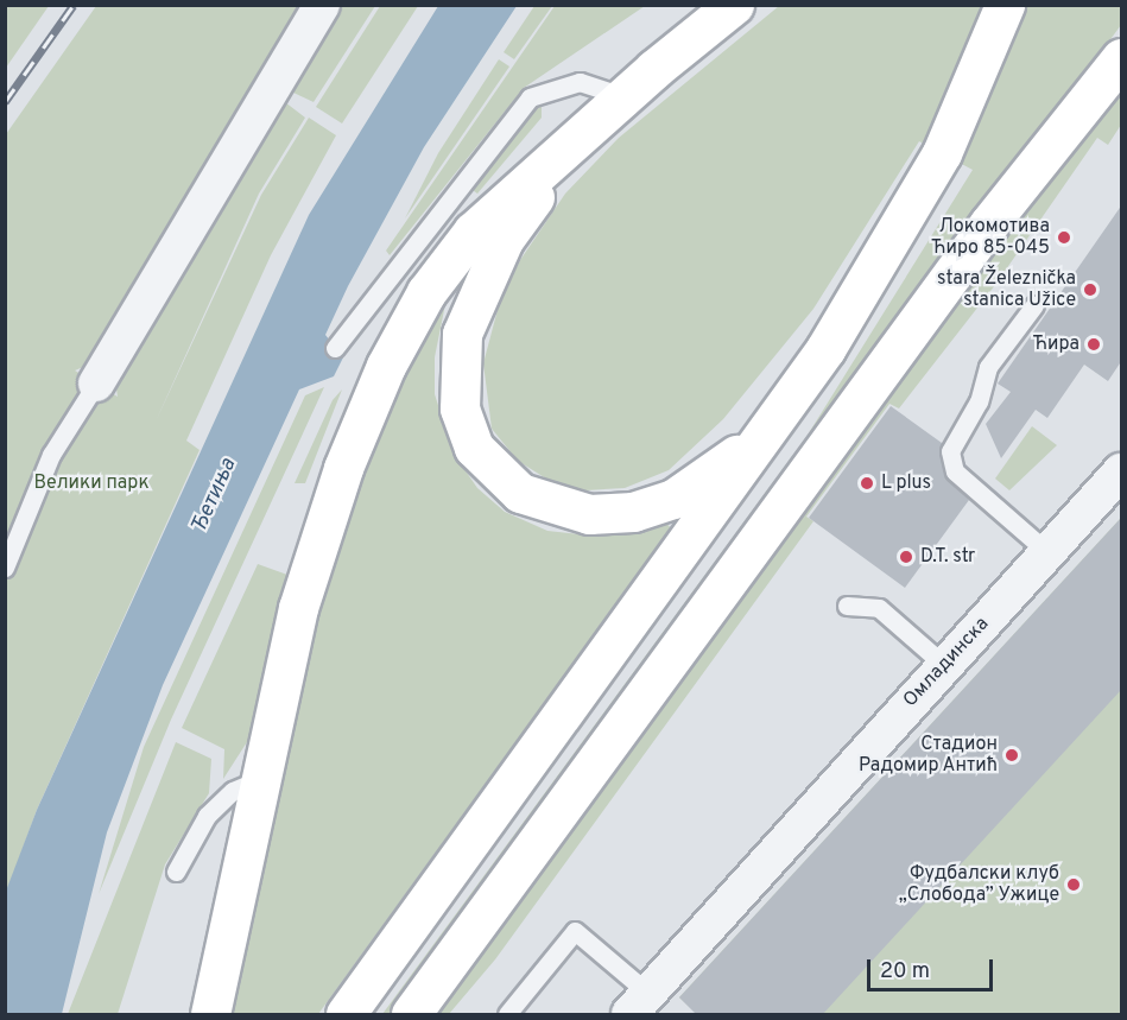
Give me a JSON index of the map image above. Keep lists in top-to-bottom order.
{
  "streets": {
    "street": ["Омладинска"]
  },
  "water": ["Ђетиња"],
  "parks": ["Велики парк"],
  "places": [
    "Локомотива Ћиро 85-045",
    "stara Železnička stanica Užice",
    "Ћира",
    "L plus",
    "D.T. str",
    "Стадион Радомир Антић",
    "Фудбалски клуб „Слобода” Ужице"
  ],
  "scale_bar": "20 m"
}
